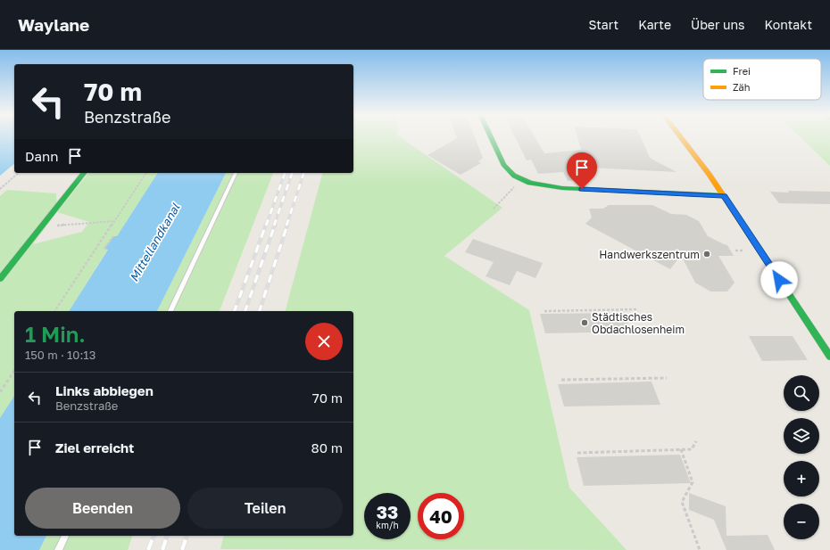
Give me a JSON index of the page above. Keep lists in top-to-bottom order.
{
  "water": ["Mittellandkanal"],
  "places": ["Handwerkszentrum", "Städtisches Obdachlosenheim"],
  "legend": ["Frei", "Zäh"],
  "page": {
    "header": "Waylane",
    "nav": [
      "Start",
      "Karte",
      "Über uns",
      "Kontakt"
    ],
    "turn": ["70 m", "Benzstraße"],
    "then": "Dann",
    "heading": ["1 Min.", "150 m · 10:13"],
    "list": [
      {
        "name": "Links abbiegen",
        "note": "Benzstraße",
        "value": "70 m"
      },
      {
        "name": "Ziel erreicht",
        "value": "80 m"
      }
    ],
    "map_buttons": ["+", "−"],
    "buttons": ["Beenden", "Teilen"],
    "speed": "33 km/h",
    "limit": "40"
  }
}
